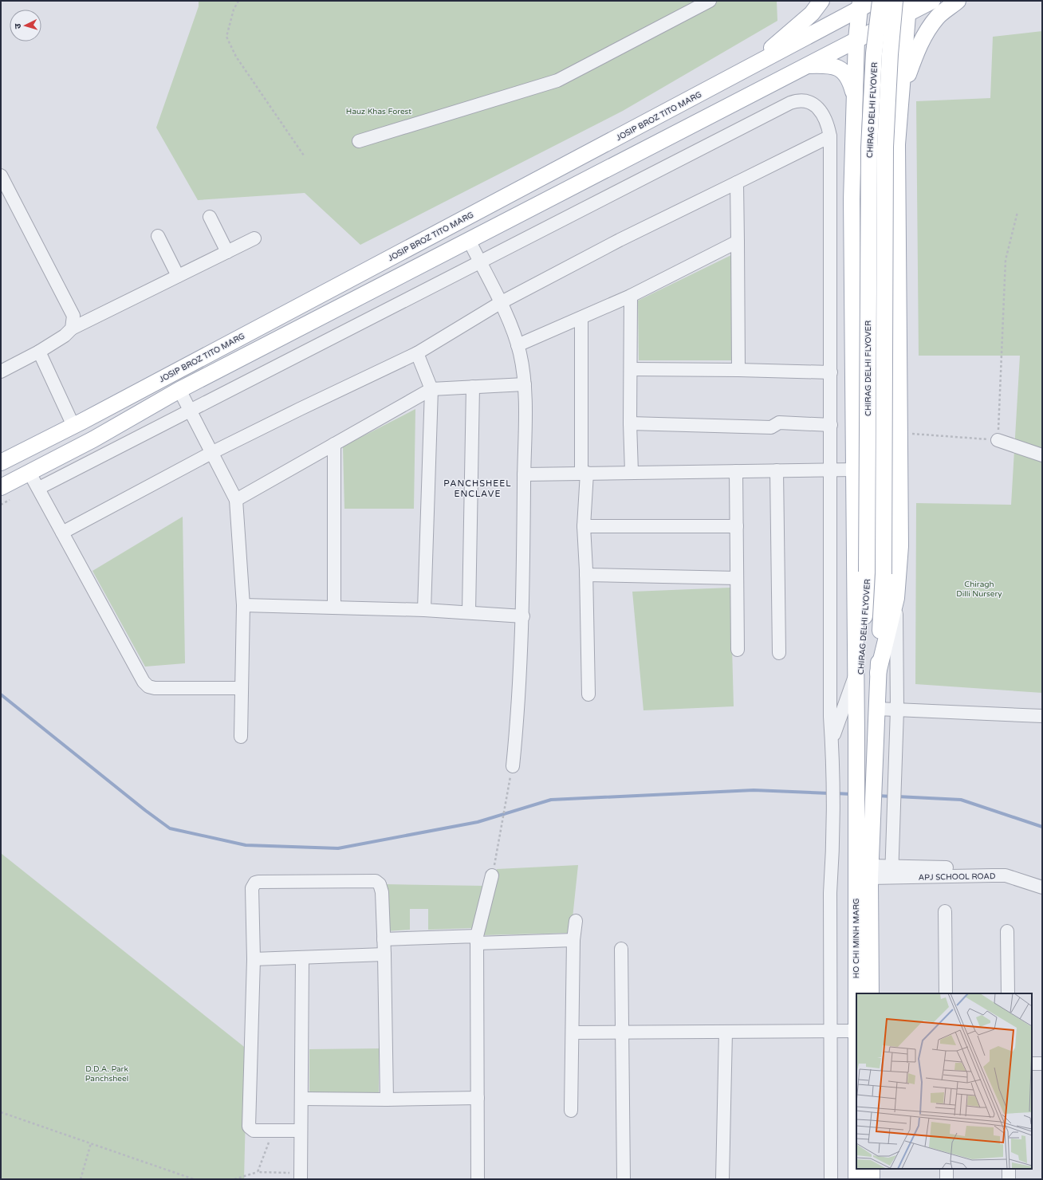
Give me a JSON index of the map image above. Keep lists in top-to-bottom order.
{
  "streets": {
    "main road": ["CHIRAG DELHI FLYOVER", "JOSIP BROZ TITO MARG", "HO CHI MINH MARG"],
    "street": ["APJ SCHOOL ROAD"]
  },
  "crossings": [
    ["CHIRAG DELHI FLYOVER", "HO CHI MINH MARG"]
  ],
  "districts": ["PANCHSHEEL ENCLAVE"],
  "parks": ["Hauz Khas Forest", "Chiragh Dilli Nursery", "D.D.A. Park Panchsheel"],
  "north": "left"
}
